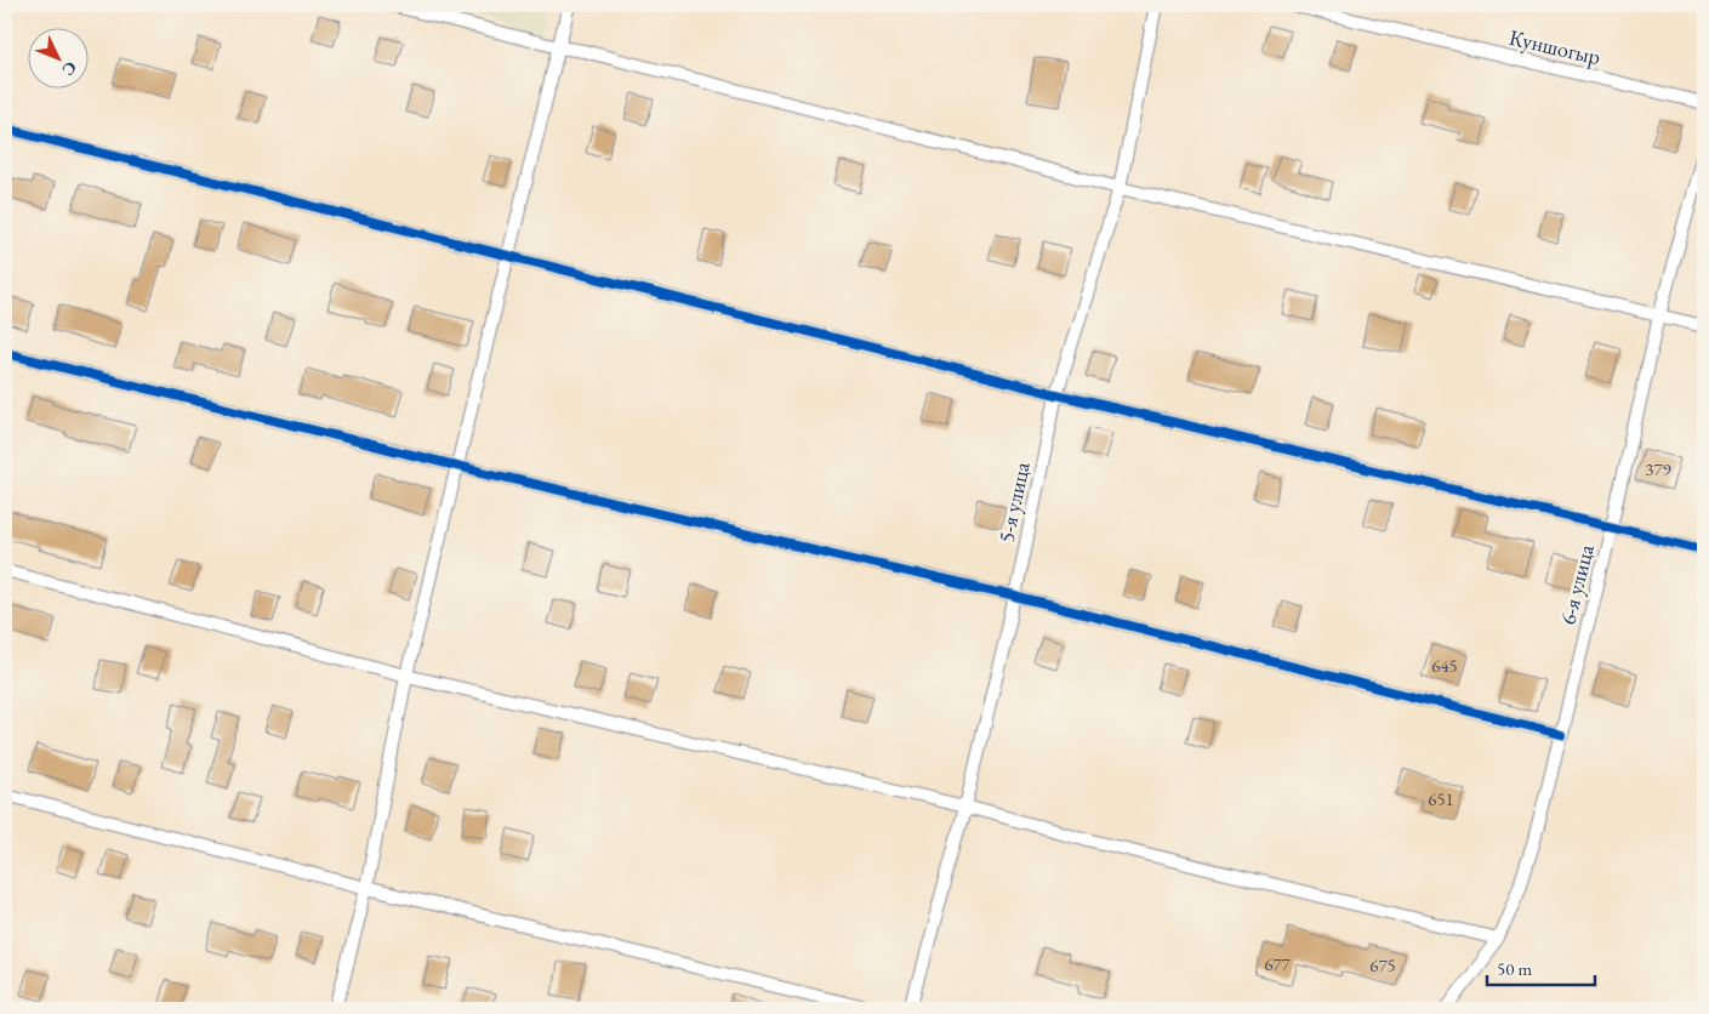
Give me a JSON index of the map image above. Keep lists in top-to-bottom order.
{
  "streets": {
    "street": ["Куншогыр", "5-я улица", "6-я улица"]
  },
  "house_numbers": [
    "379",
    "645",
    "651",
    "677",
    "675"
  ],
  "scale_bar": "50 m",
  "north": "bottom right"
}
